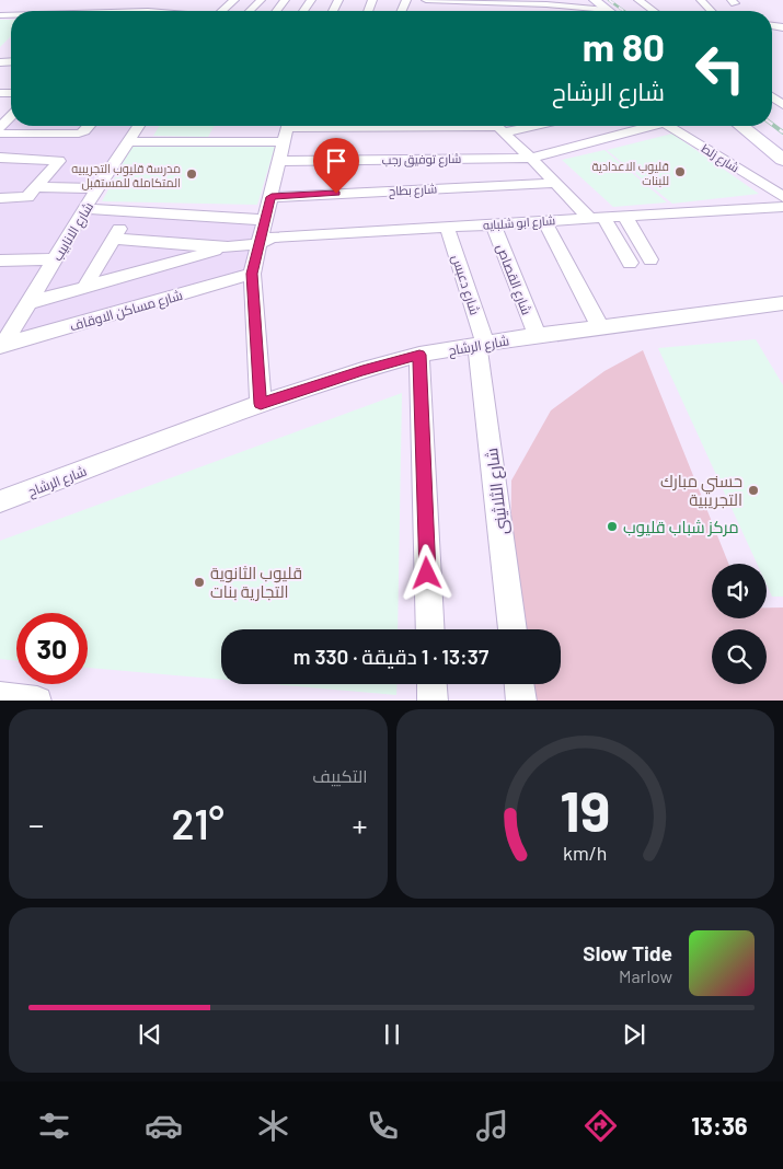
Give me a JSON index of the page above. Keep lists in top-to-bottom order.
{
  "streets": {
    "street": [
      "شارع زلط",
      "شارع توفيق رجب",
      "شارع بطاح",
      "شارع ابو شلبايه",
      "شارع الانابيب",
      "شارع القصاص",
      "شارع دعبس",
      "شارع مساكن الاوقاف",
      "شارع الرشاح",
      "شارع الثلاثينى"
    ]
  },
  "crossings": [
    ["شارع ابو شلبايه", "شارع القصاص"],
    ["شارع ابو شلبايه", "شارع دعبس"],
    ["شارع الانابيب", "شارع مساكن الاوقاف"],
    ["شارع القصاص", "شارع الرشاح"],
    ["شارع دعبس", "شارع الرشاح"],
    ["شارع دعبس", "شارع الثلاثينى"],
    ["شارع الرشاح", "شارع الثلاثينى"]
  ],
  "places": [
    "قليوب الاعدادية للبنات",
    "مدرسة قليوب التجريبيه المتكاملة للمستقبل",
    "حسني مبارك التجريبية",
    "مركز شباب قليوب",
    "قليوب الثانوية التجارية بنات"
  ],
  "page": {
    "turn": ["80 m", "شارع الرشاح"],
    "limit": "30",
    "trip": "13:37 · 1 دقيقة · 330 m",
    "tile": "التكييف",
    "heat": ["−", "21°", "+"],
    "song": ["Slow Tide", "Marlow"],
    "tabs": "13:36",
    "gauge": ["19", "km/h"]
  }
}
